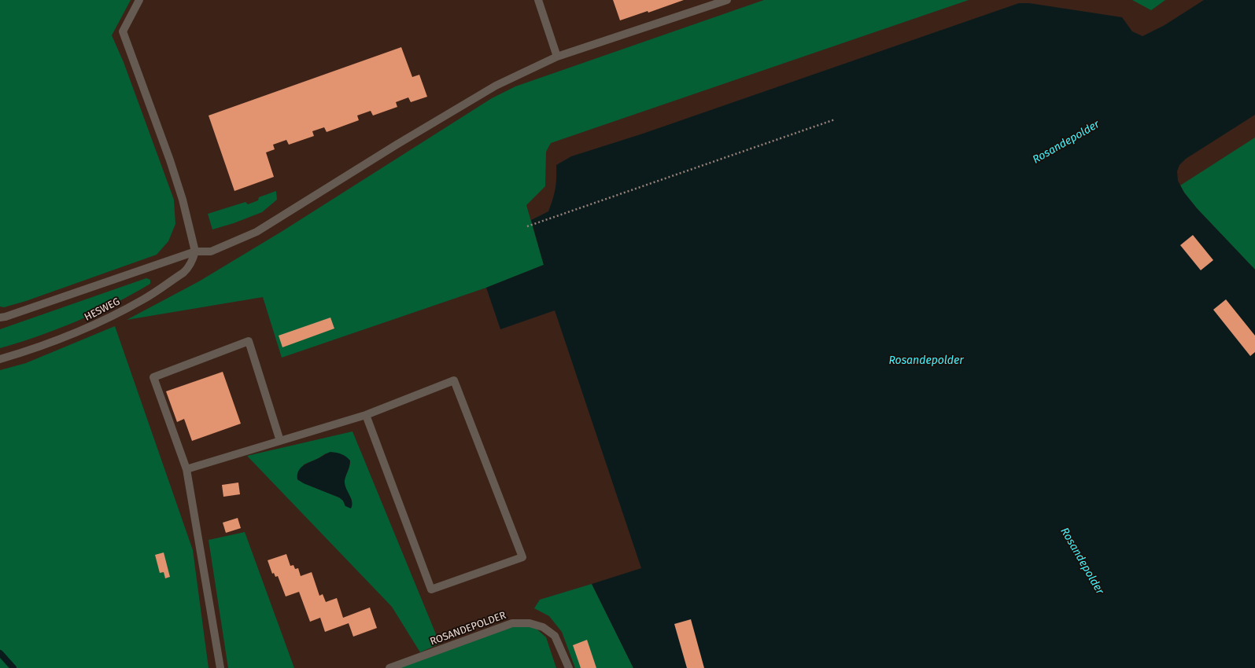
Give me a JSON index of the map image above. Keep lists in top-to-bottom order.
{
  "streets": {
    "street": ["HESWEG", "ROSANDEPOLDER"]
  },
  "water": ["Rosandepolder"]
}
